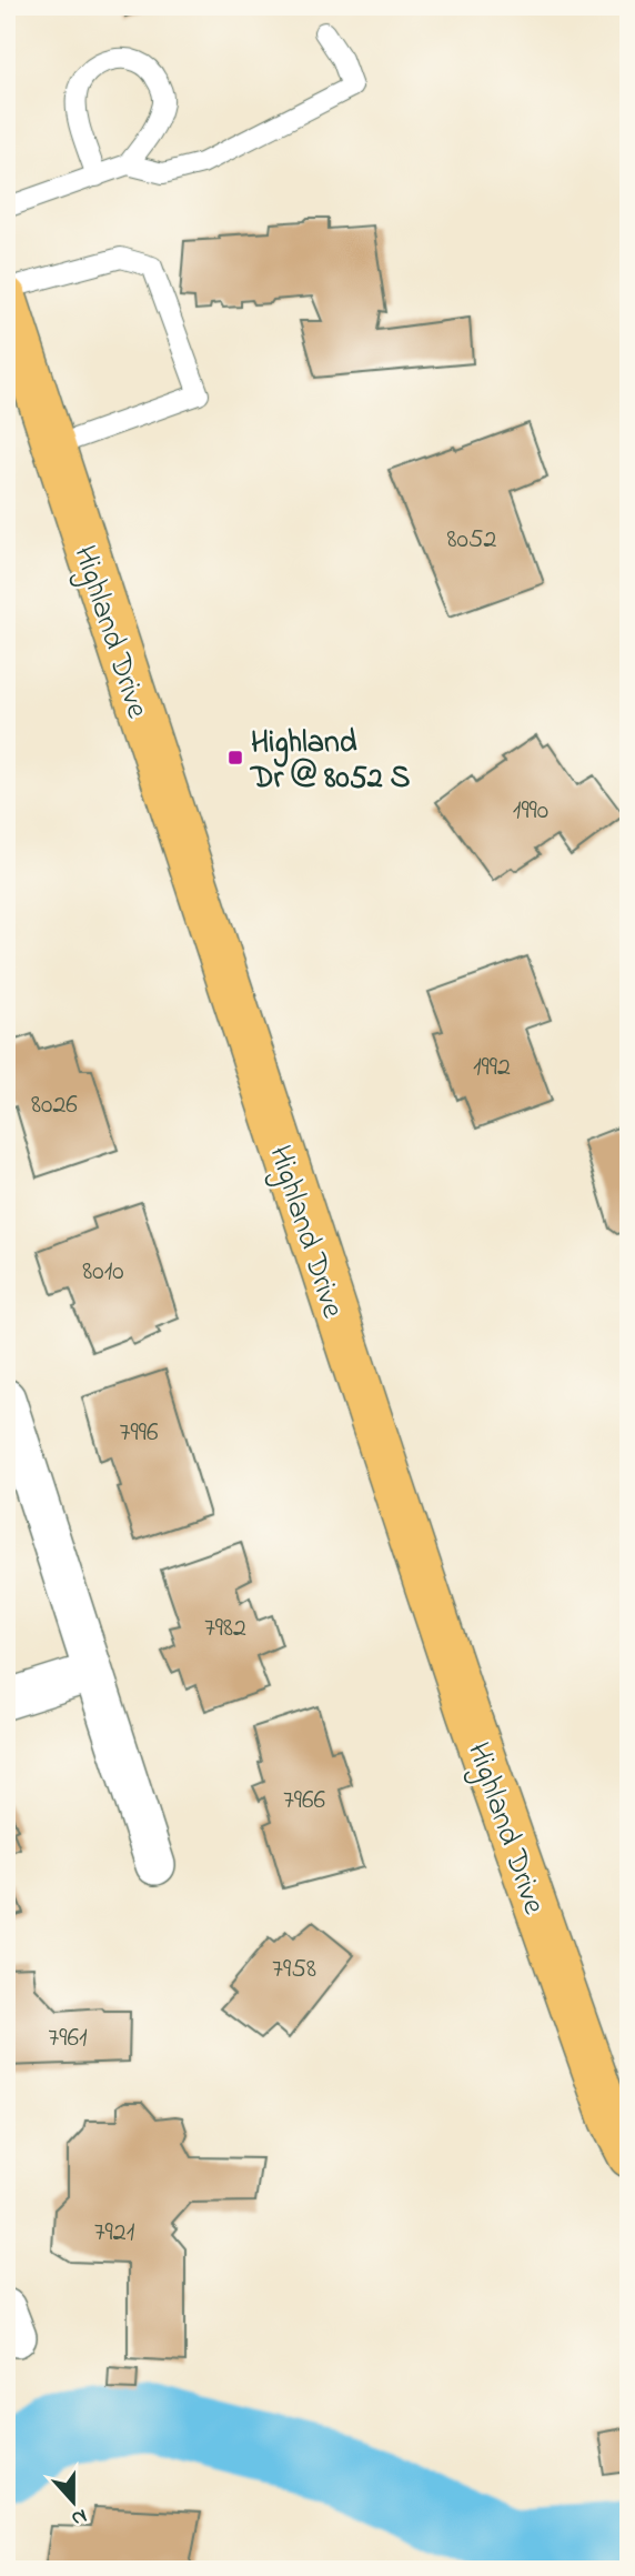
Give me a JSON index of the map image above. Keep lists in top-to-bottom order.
{
  "streets": {
    "main road": ["Highland Drive"]
  },
  "places": {
    "transit": ["Highland Dr @ 8052 S"]
  },
  "house_numbers": [
    "8052",
    "1990",
    "1992",
    "8026",
    "8010",
    "7996",
    "7982",
    "7966",
    "7958",
    "7961",
    "7921"
  ],
  "north": "bottom"
}
